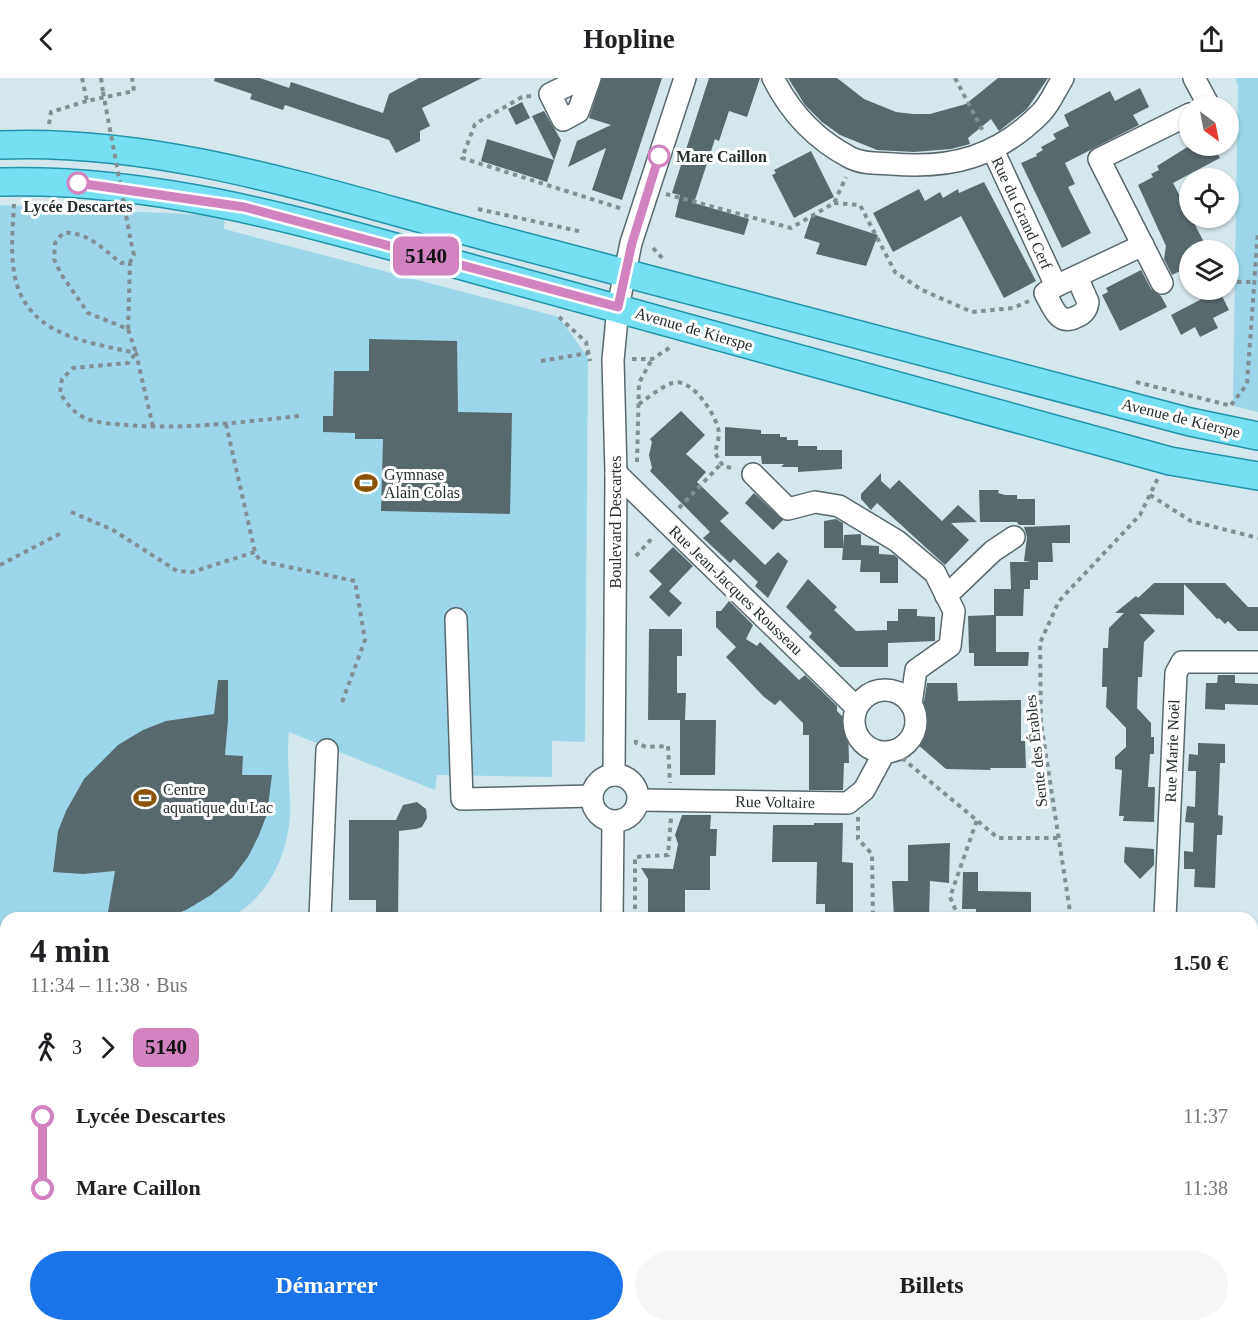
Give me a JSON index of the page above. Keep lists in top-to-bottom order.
{
  "streets": {
    "main road": ["Avenue de Kierspe"],
    "street": [
      "Rue du Grand Cerf",
      "Boulevard Descartes",
      "Rue Jean-Jacques Rousseau",
      "Rue Marie Noël",
      "Rue Voltaire"
    ],
    "path": ["Sente des Érables"]
  },
  "crossings": [
    ["Avenue de Kierspe", "Boulevard Descartes"],
    ["Boulevard Descartes", "Rue Jean-Jacques Rousseau"],
    ["Boulevard Descartes", "Rue Voltaire"],
    ["Rue Jean-Jacques Rousseau", "Rue Voltaire"]
  ],
  "places": {
    "other": ["Mare Caillon", "Lycée Descartes"],
    "sports": ["Gymnase Alain Colas", "Centre aquatique du Lac"]
  },
  "lines": ["bus line 5140"],
  "north": "bottom right",
  "page": {
    "header": "Hopline",
    "on_map": "5140",
    "heading": ["4 min", "11:34 – 11:38 · Bus", "1.50 €"],
    "legs": ["3", "5140"],
    "list": [
      {
        "name": "Lycée Descartes",
        "value": "11:37"
      },
      {
        "name": "Mare Caillon",
        "value": "11:38"
      }
    ],
    "buttons": ["Démarrer", "Billets"]
  }
}
